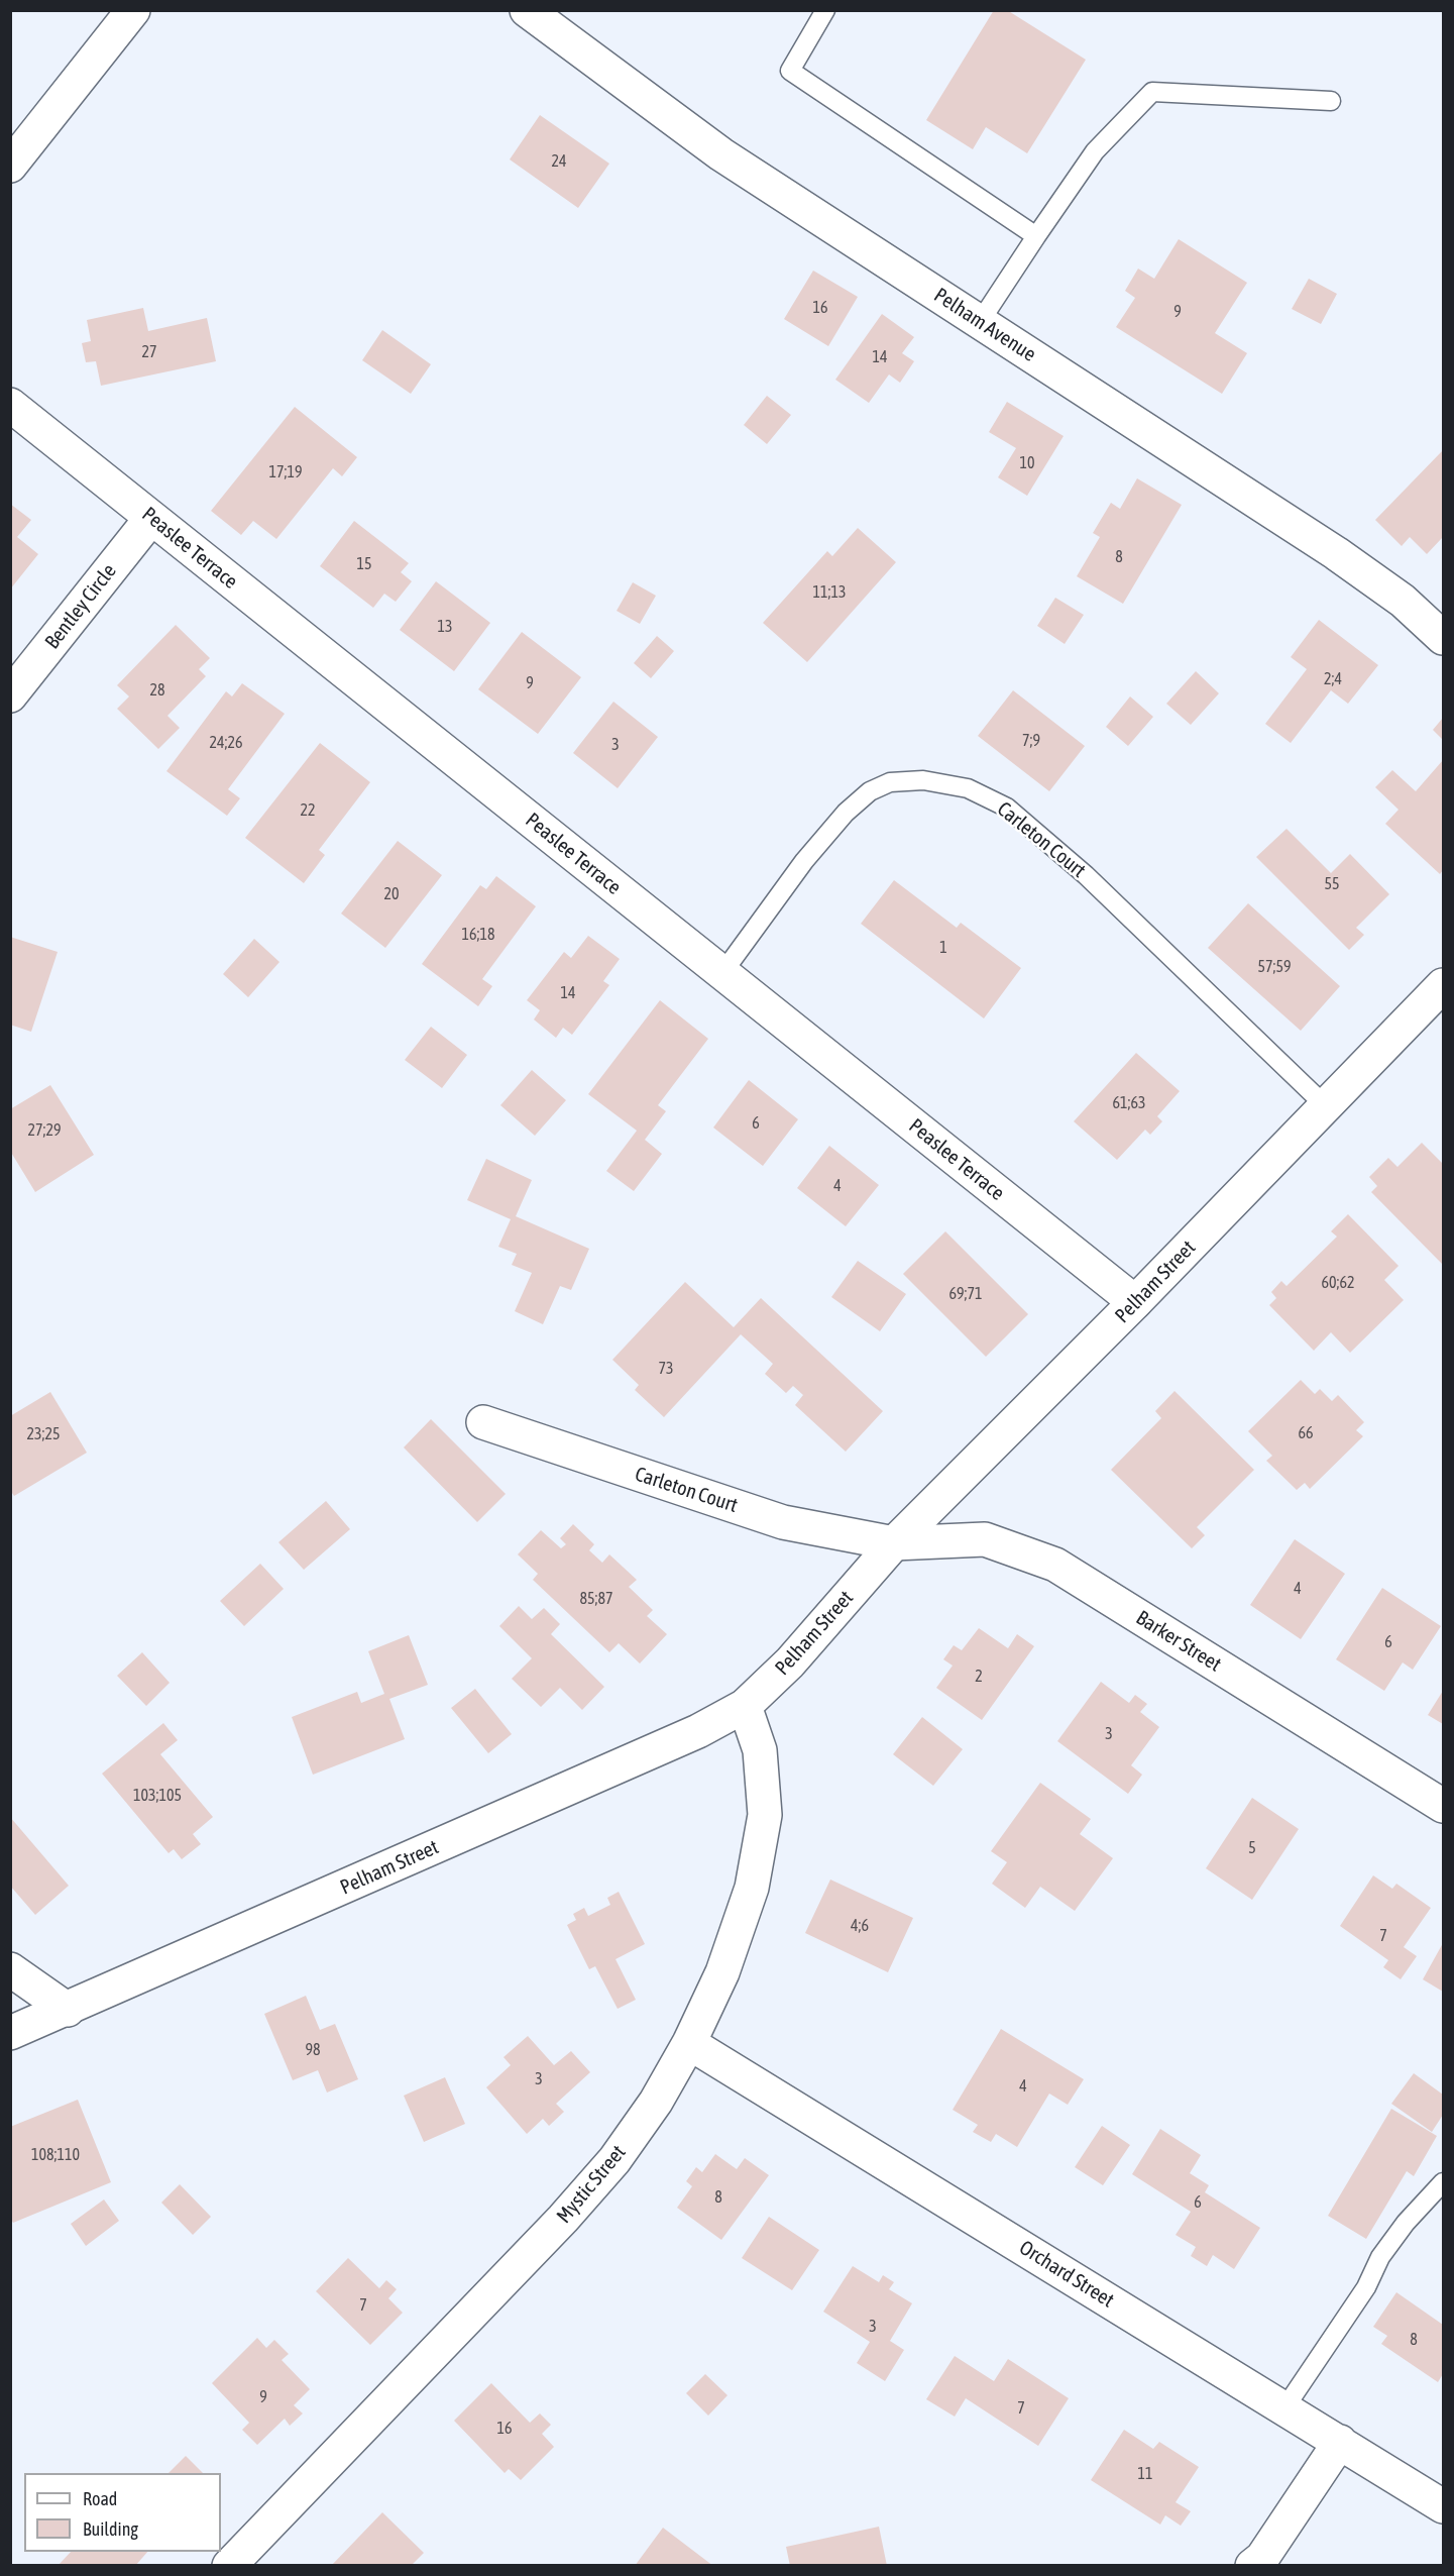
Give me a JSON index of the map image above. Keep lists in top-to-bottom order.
{
  "streets": {
    "street": [
      "Pelham Avenue",
      "Peaslee Terrace",
      "Bentley Circle",
      "Carleton Court",
      "Pelham Street",
      "Barker Street",
      "Mystic Street",
      "Orchard Street"
    ]
  },
  "crossings": [
    ["Peaslee Terrace", "Bentley Circle"],
    ["Peaslee Terrace", "Carleton Court"],
    ["Peaslee Terrace", "Pelham Street"],
    ["Carleton Court", "Pelham Street"],
    ["Carleton Court", "Barker Street"],
    ["Pelham Street", "Barker Street"],
    ["Pelham Street", "Mystic Street"],
    ["Mystic Street", "Orchard Street"]
  ],
  "house_numbers": [
    "24",
    "16",
    "9",
    "27",
    "14",
    "10",
    "17;19",
    "8",
    "15",
    "11;13",
    "13",
    "2;4",
    "9",
    "28",
    "7;9",
    "24;26",
    "3",
    "22",
    "55",
    "20",
    "16;18",
    "1",
    "57;59",
    "14",
    "61;63",
    "6",
    "27;29",
    "4",
    "60;62",
    "69;71",
    "73",
    "66",
    "23;25",
    "4",
    "85;87",
    "6",
    "2",
    "3",
    "103;105",
    "5",
    "4;6",
    "7",
    "98",
    "3",
    "4",
    "108;110",
    "8",
    "6",
    "7",
    "3",
    "8",
    "9",
    "7",
    "16",
    "11"
  ],
  "legend": ["Road", "Building"]
}
